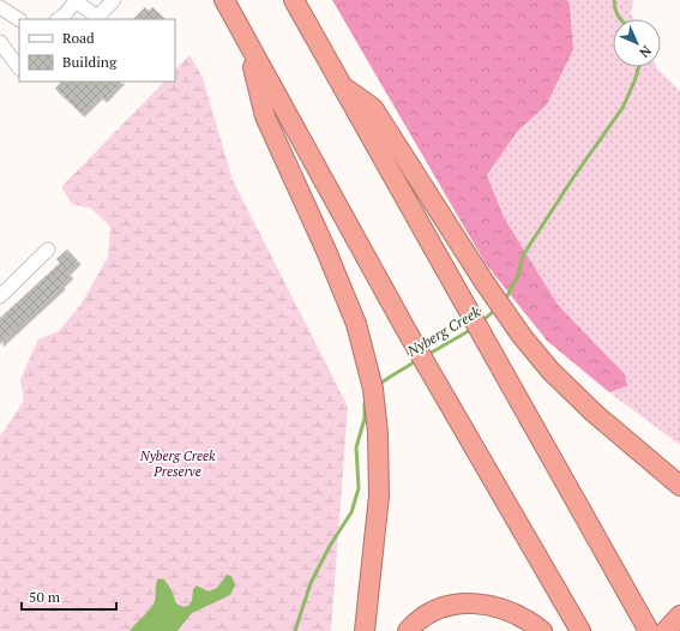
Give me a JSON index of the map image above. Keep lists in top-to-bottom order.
{
  "water": ["Nyberg Creek"],
  "parks": ["Nyberg Creek Preserve"],
  "legend": ["Road", "Building"],
  "scale_bar": "50 m",
  "north": "bottom right"
}
